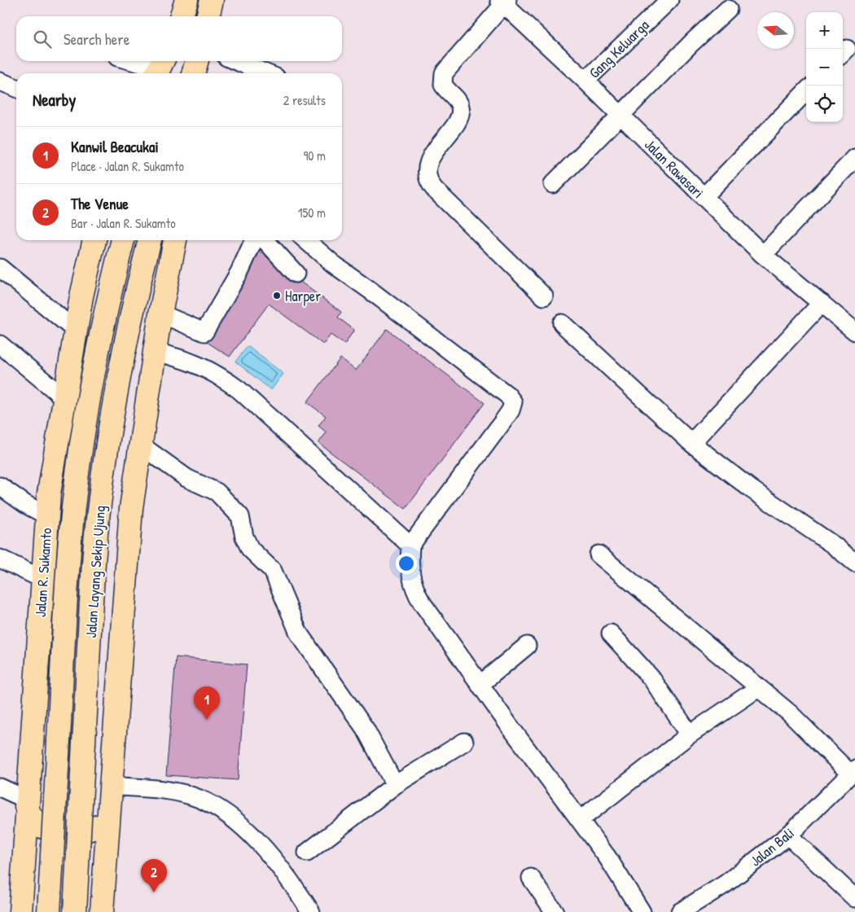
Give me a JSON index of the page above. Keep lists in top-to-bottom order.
{
  "streets": {
    "highway": ["Jalan Layang Sekip Ujung", "Jalan R. Sukamto"],
    "street": ["Gang Keluarga", "Jalan Rawasari", "Jalan Bali"]
  },
  "crossings": [
    ["Gang Keluarga", "Jalan Rawasari"]
  ],
  "places": ["Harper"],
  "north": "left",
  "page": {
    "map_buttons": ["+", "−"],
    "search": "Search here",
    "heading": ["Nearby", "2 results"],
    "list": [
      {
        "mark": "1",
        "name": "Kanwil Beacukai",
        "note": "Place · Jalan R. Sukamto",
        "value": "90 m"
      },
      {
        "mark": "2",
        "name": "The Venue",
        "note": "Bar · Jalan R. Sukamto",
        "value": "150 m"
      }
    ],
    "pins": ["1", "2"]
  }
}
